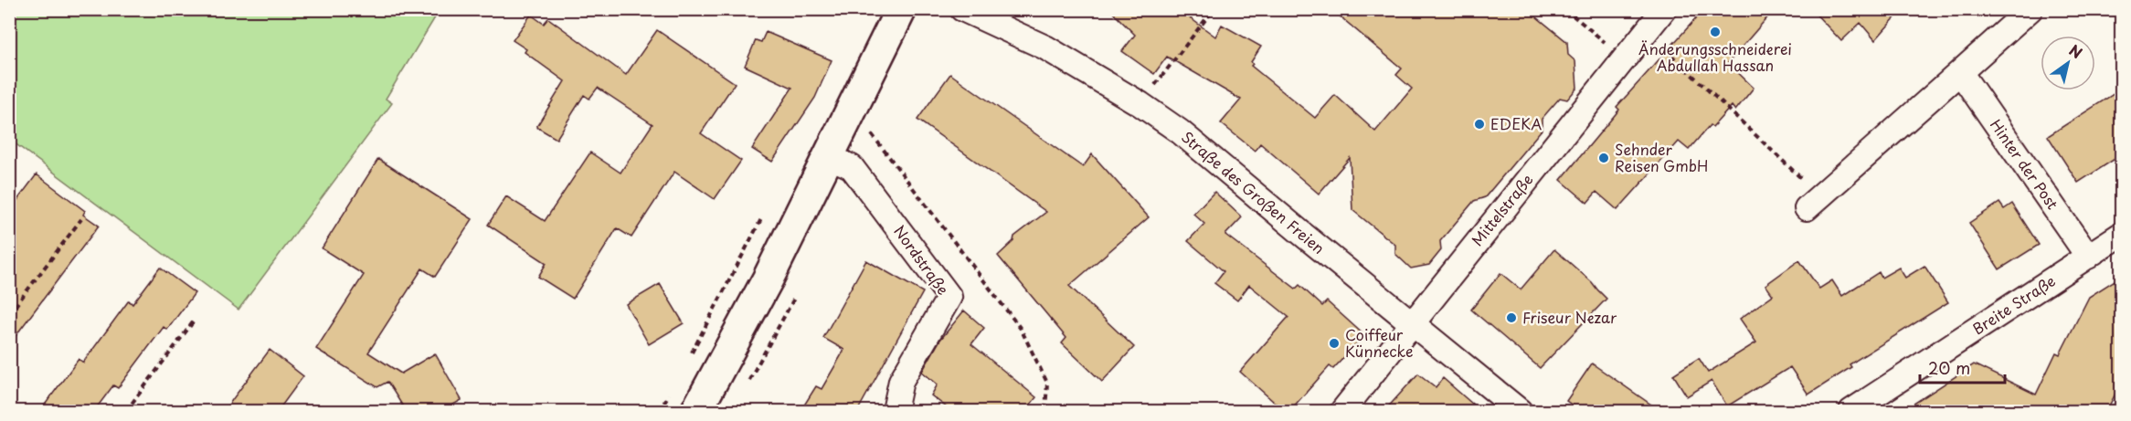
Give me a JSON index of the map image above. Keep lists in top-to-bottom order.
{
  "streets": {
    "street": [
      "Hinter der Post",
      "Straße des Großen Freien",
      "Mittelstraße",
      "Nordstraße",
      "Breite Straße"
    ]
  },
  "crossings": [
    ["Hinter der Post", "Breite Straße"],
    ["Straße des Großen Freien", "Mittelstraße"]
  ],
  "places": [
    "Änderungsschneiderei Abdullah Hassan",
    "EDEKA",
    "Sehnder Reisen GmbH",
    "Friseur Nezar",
    "Coiffeur Künnecke"
  ],
  "scale_bar": "20 m",
  "north": "top right"
}
